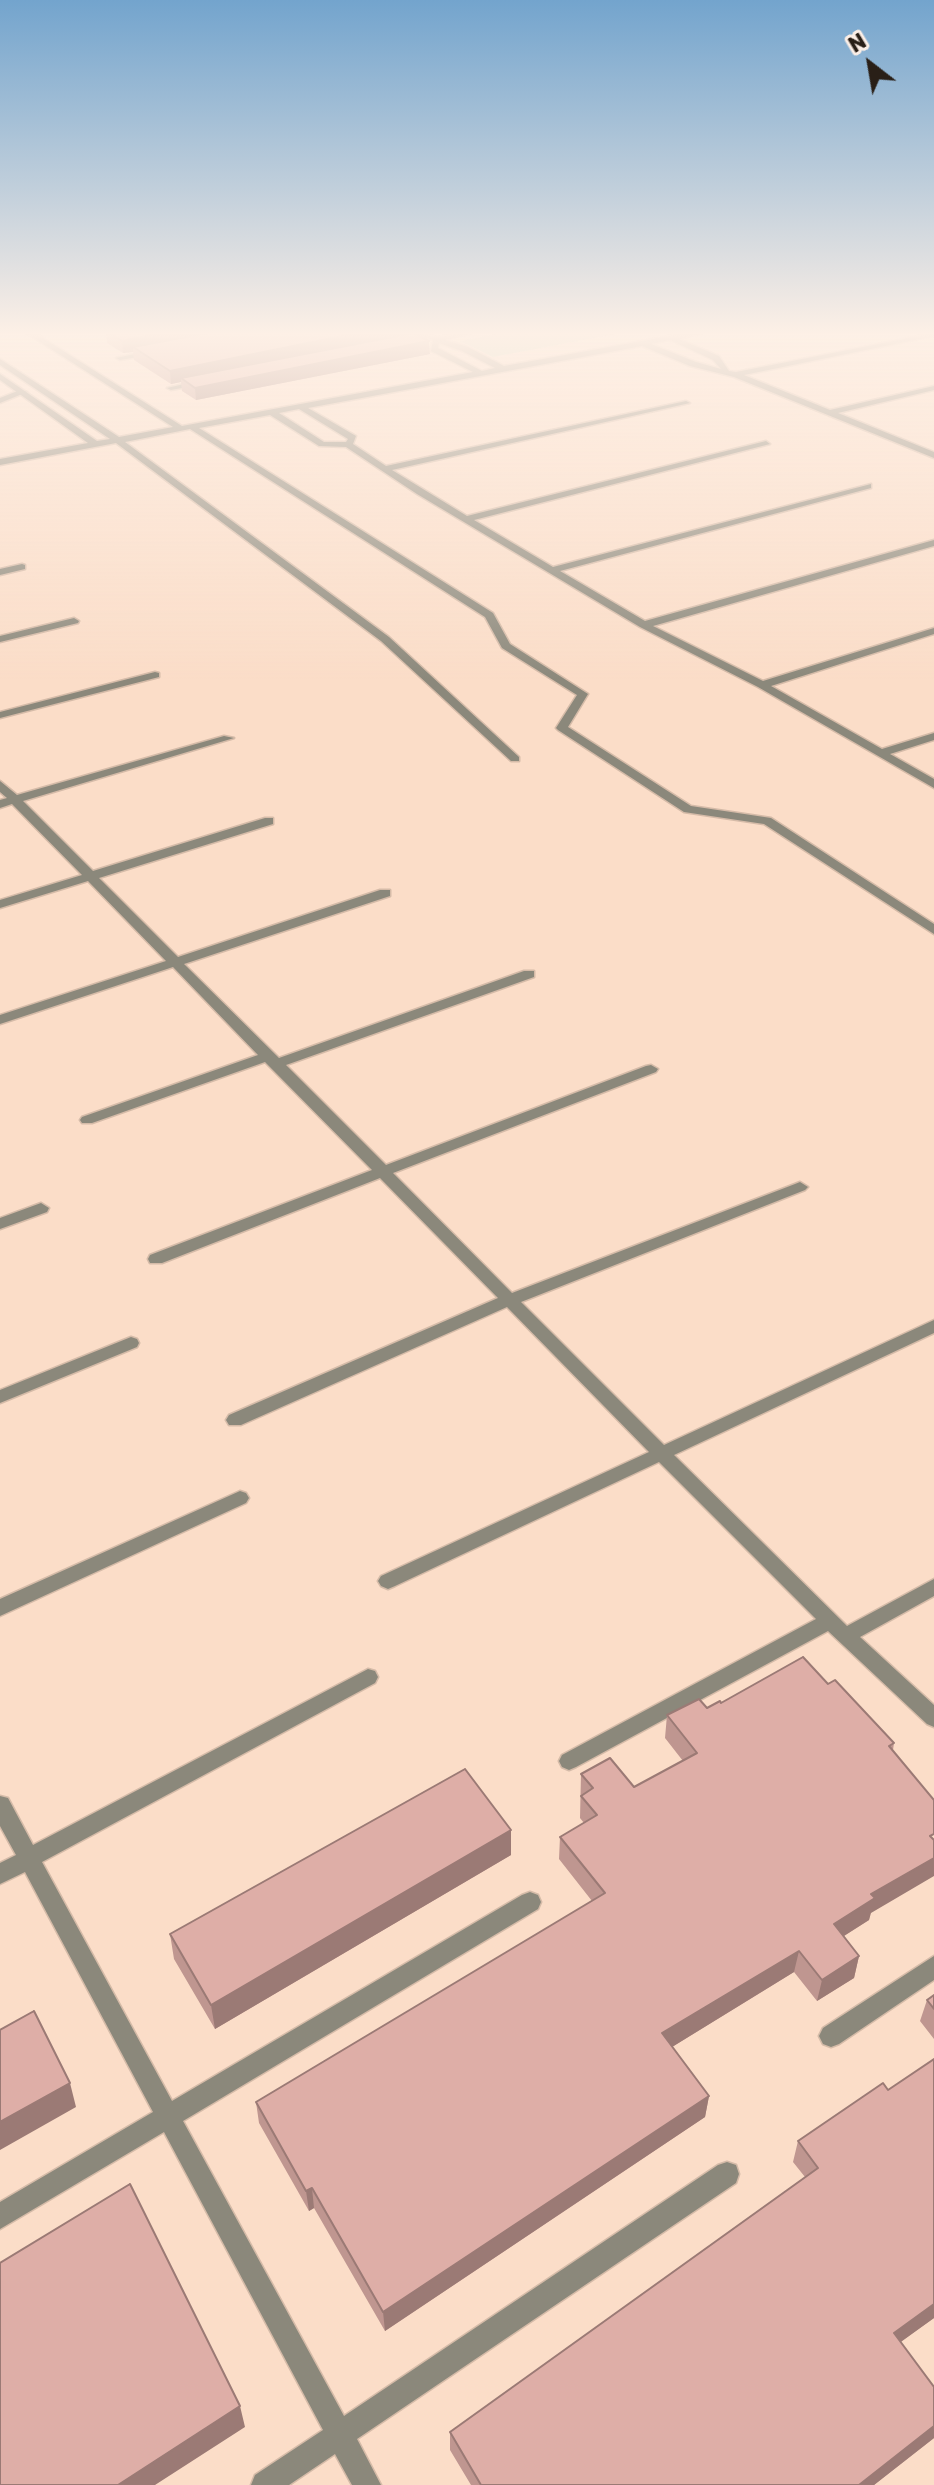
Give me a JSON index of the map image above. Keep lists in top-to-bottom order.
{
  "north": "top left"
}
